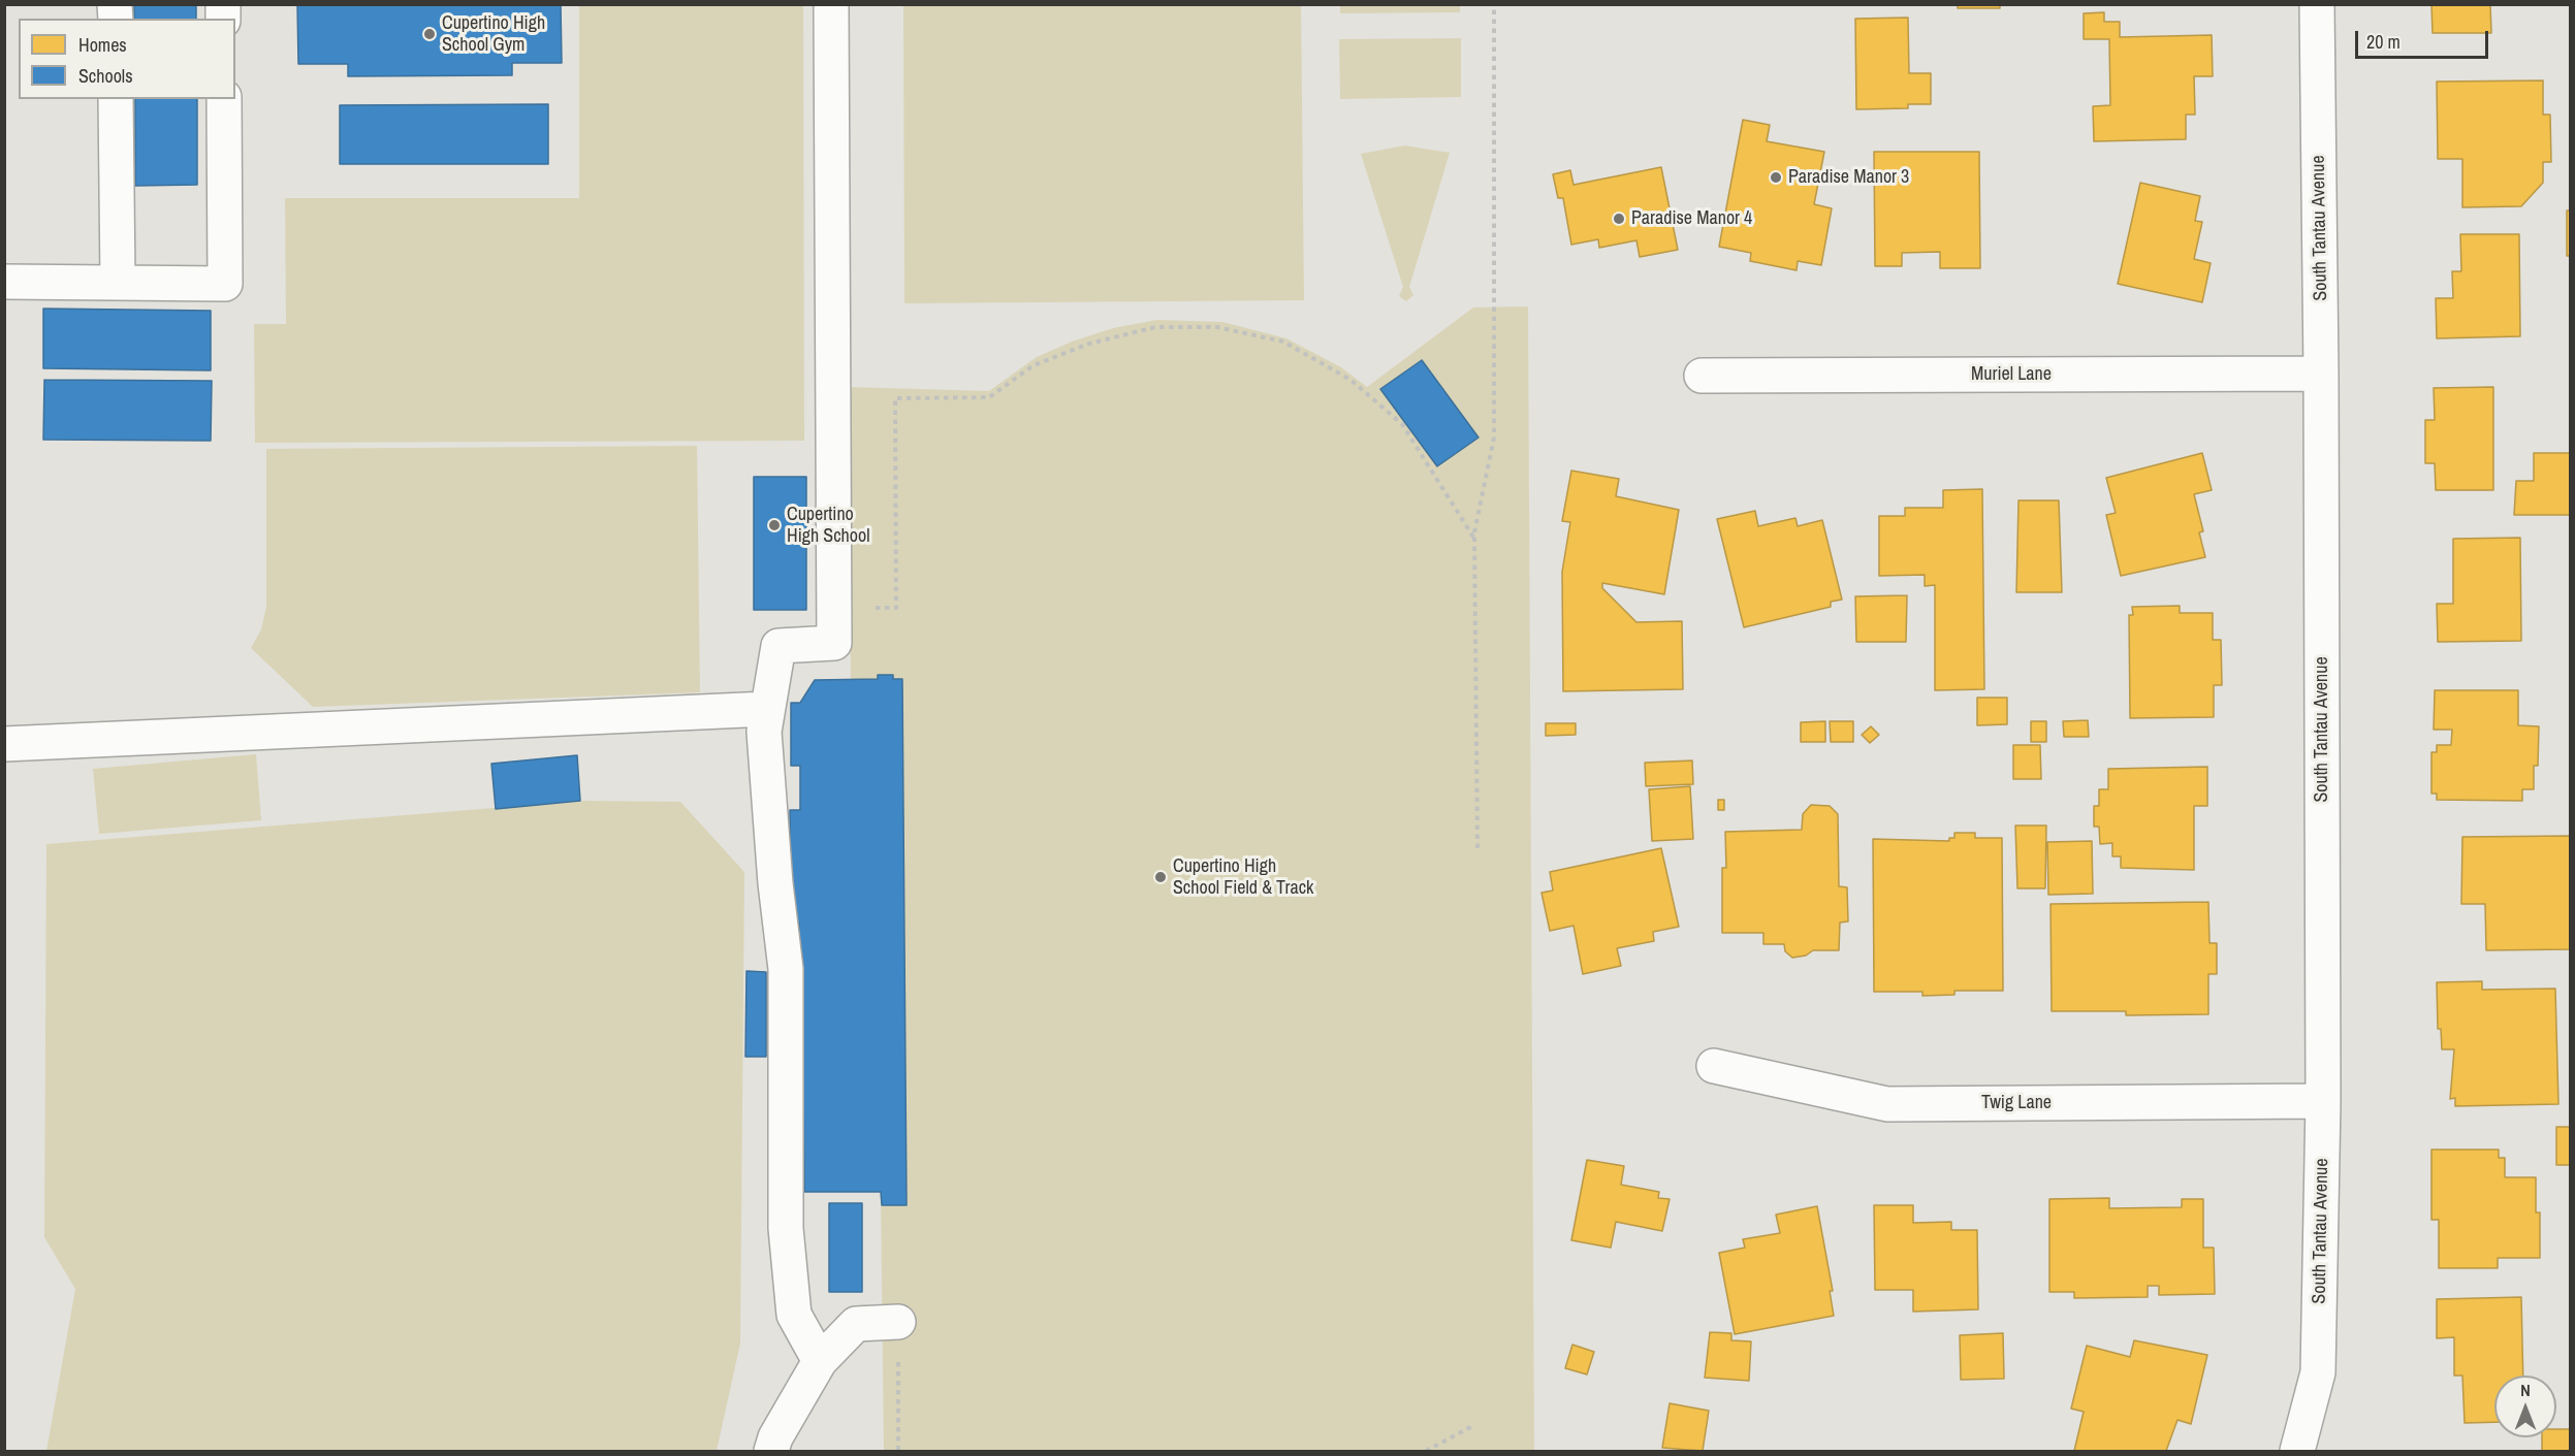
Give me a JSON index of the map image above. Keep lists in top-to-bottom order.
{
  "streets": {
    "street": ["South Tantau Avenue", "Muriel Lane", "Twig Lane"]
  },
  "crossings": [
    ["South Tantau Avenue", "Muriel Lane"],
    ["South Tantau Avenue", "Twig Lane"]
  ],
  "places": [
    "Cupertino High School Gym",
    "Paradise Manor 3",
    "Paradise Manor 4",
    "Cupertino High School",
    "Cupertino High School Field & Track"
  ],
  "legend": ["Homes", "Schools"],
  "scale_bar": "20 m",
  "north": "top"
}
